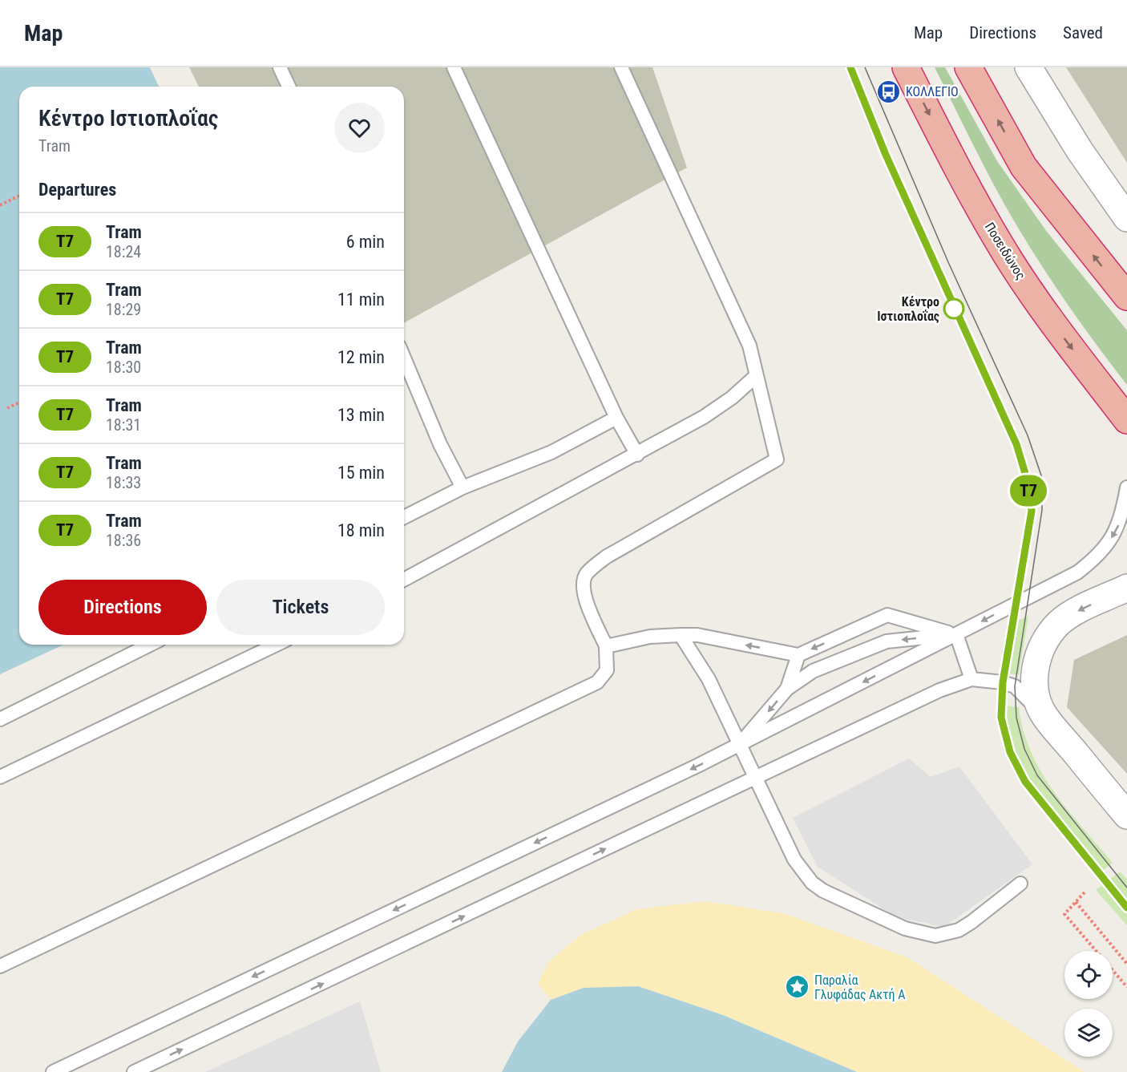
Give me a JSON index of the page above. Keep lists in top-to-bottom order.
{
  "streets": {
    "highway": ["Ποσειδώνος"]
  },
  "places": {
    "bus stop": ["ΚΟΛΛΕΓΙΟ"],
    "other": ["Κέντρο Ιστιοπλοΐας"],
    "place": ["Παραλία Γλυφάδας Ακτή Α"]
  },
  "lines": ["tram line Τ7"],
  "page": {
    "header": "Map",
    "nav": ["Map", "Directions", "Saved"],
    "on_map": "Τ7",
    "heading": [
      ["Κέντρο Ιστιοπλοΐας", "Tram"],
      "Departures"
    ],
    "list": [
      {
        "mark": "Τ7",
        "name": "Tram",
        "note": "18:24",
        "value": "6 min"
      },
      {
        "mark": "Τ7",
        "name": "Tram",
        "note": "18:29",
        "value": "11 min"
      },
      {
        "mark": "Τ7",
        "name": "Tram",
        "note": "18:30",
        "value": "12 min"
      },
      {
        "mark": "Τ7",
        "name": "Tram",
        "note": "18:31",
        "value": "13 min"
      },
      {
        "mark": "Τ7",
        "name": "Tram",
        "note": "18:33",
        "value": "15 min"
      },
      {
        "mark": "Τ7",
        "name": "Tram",
        "note": "18:36",
        "value": "18 min"
      }
    ],
    "buttons": ["Directions", "Tickets"]
  }
}
